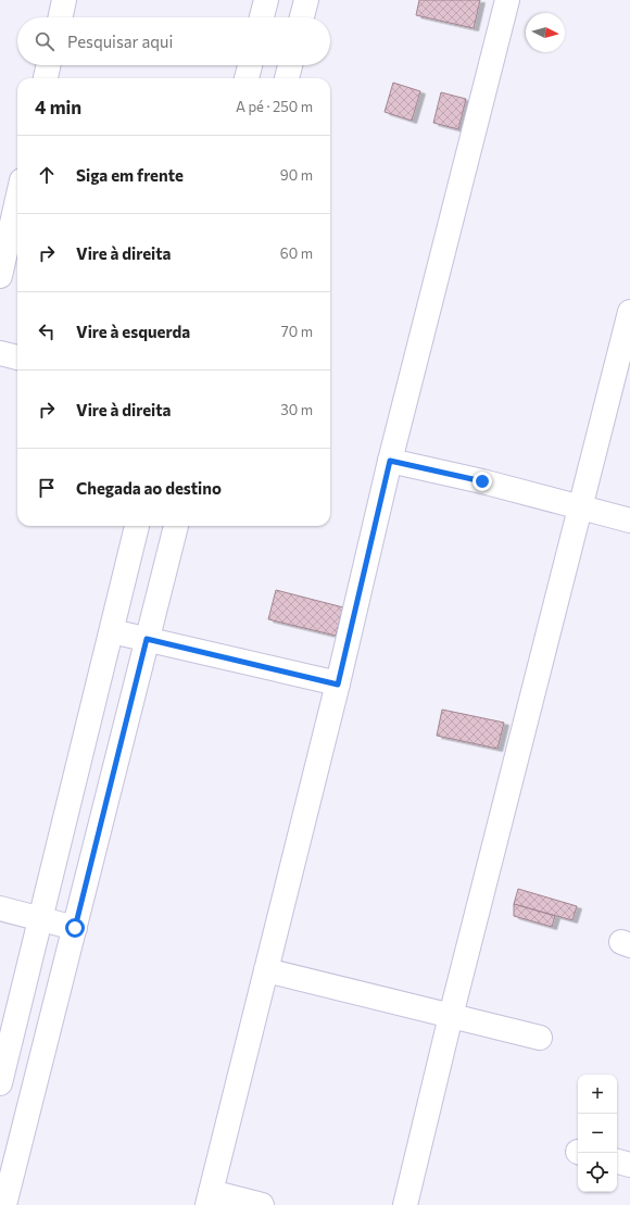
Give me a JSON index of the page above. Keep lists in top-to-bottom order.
{
  "north": "right",
  "page": {
    "search": "Pesquisar aqui",
    "heading": ["4 min", "A pé · 250 m"],
    "list": [
      ["Siga em frente", "90 m"],
      ["Vire à direita", "60 m"],
      ["Vire à esquerda", "70 m"],
      ["Vire à direita", "30 m"],
      "Chegada ao destino"
    ],
    "map_buttons": ["+", "−"]
  }
}
